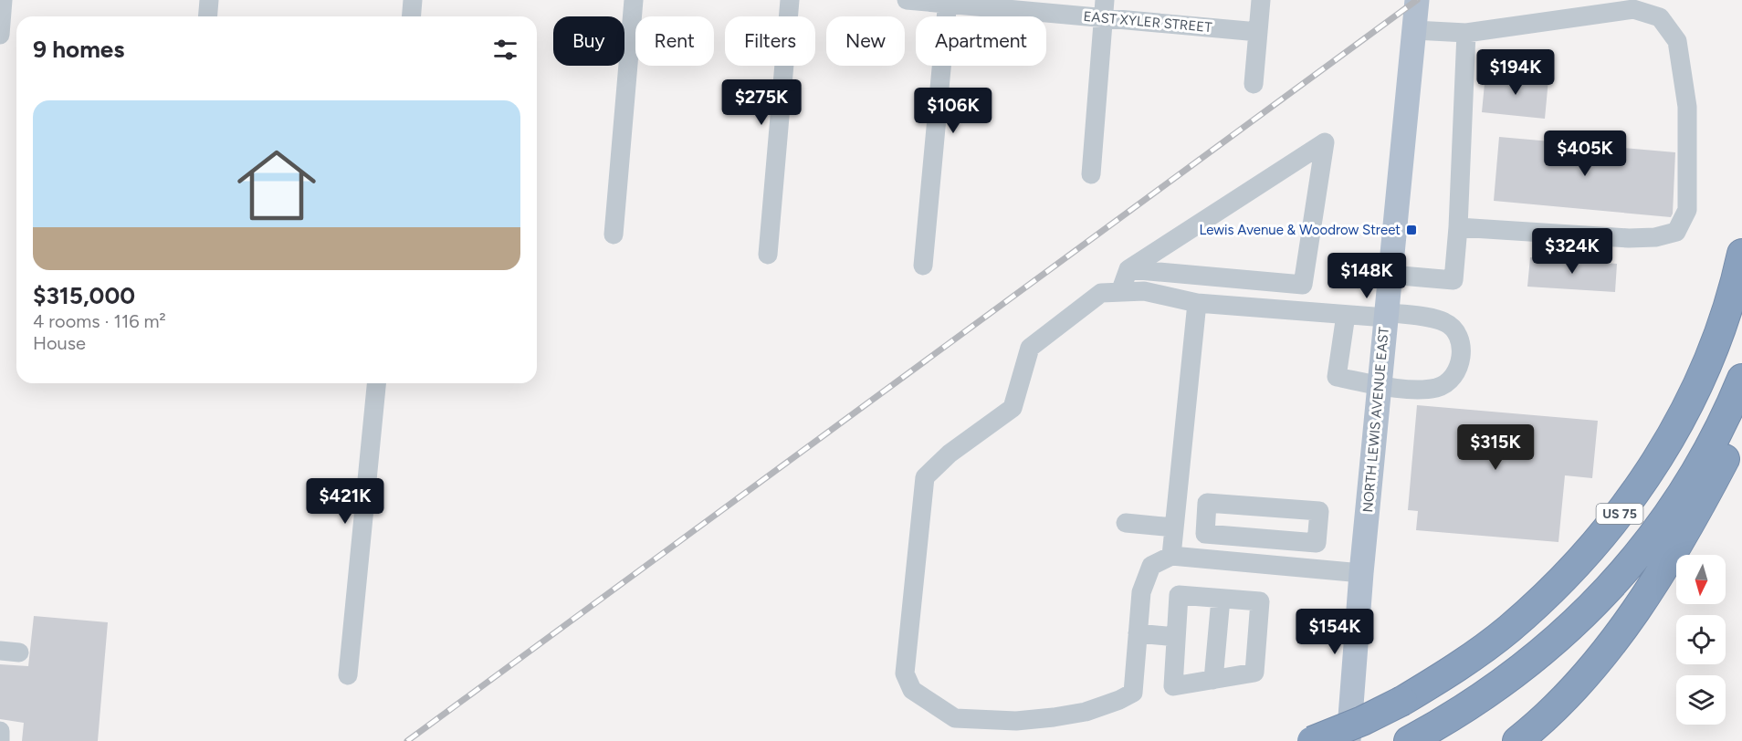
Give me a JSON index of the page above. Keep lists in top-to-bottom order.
{
  "streets": {
    "highway": ["US 75"],
    "main road": ["NORTH LEWIS AVENUE EAST"],
    "street": ["EAST XYLER STREET"]
  },
  "places": {
    "transit": ["Lewis Avenue & Woodrow Street"]
  },
  "north": "bottom",
  "page": {
    "chip": [
      "Buy",
      "Rent",
      "Filters",
      "New",
      "Apartment"
    ],
    "heading": "9 homes",
    "price": [
      "$194K",
      "$275K",
      "$106K",
      "$405K",
      "$324K",
      "$148K",
      "$315K",
      "$421K",
      "$154K"
    ],
    "list": [
      {
        "name": "$315,000",
        "note": "4 rooms · 116 m² · House"
      }
    ]
  }
}
